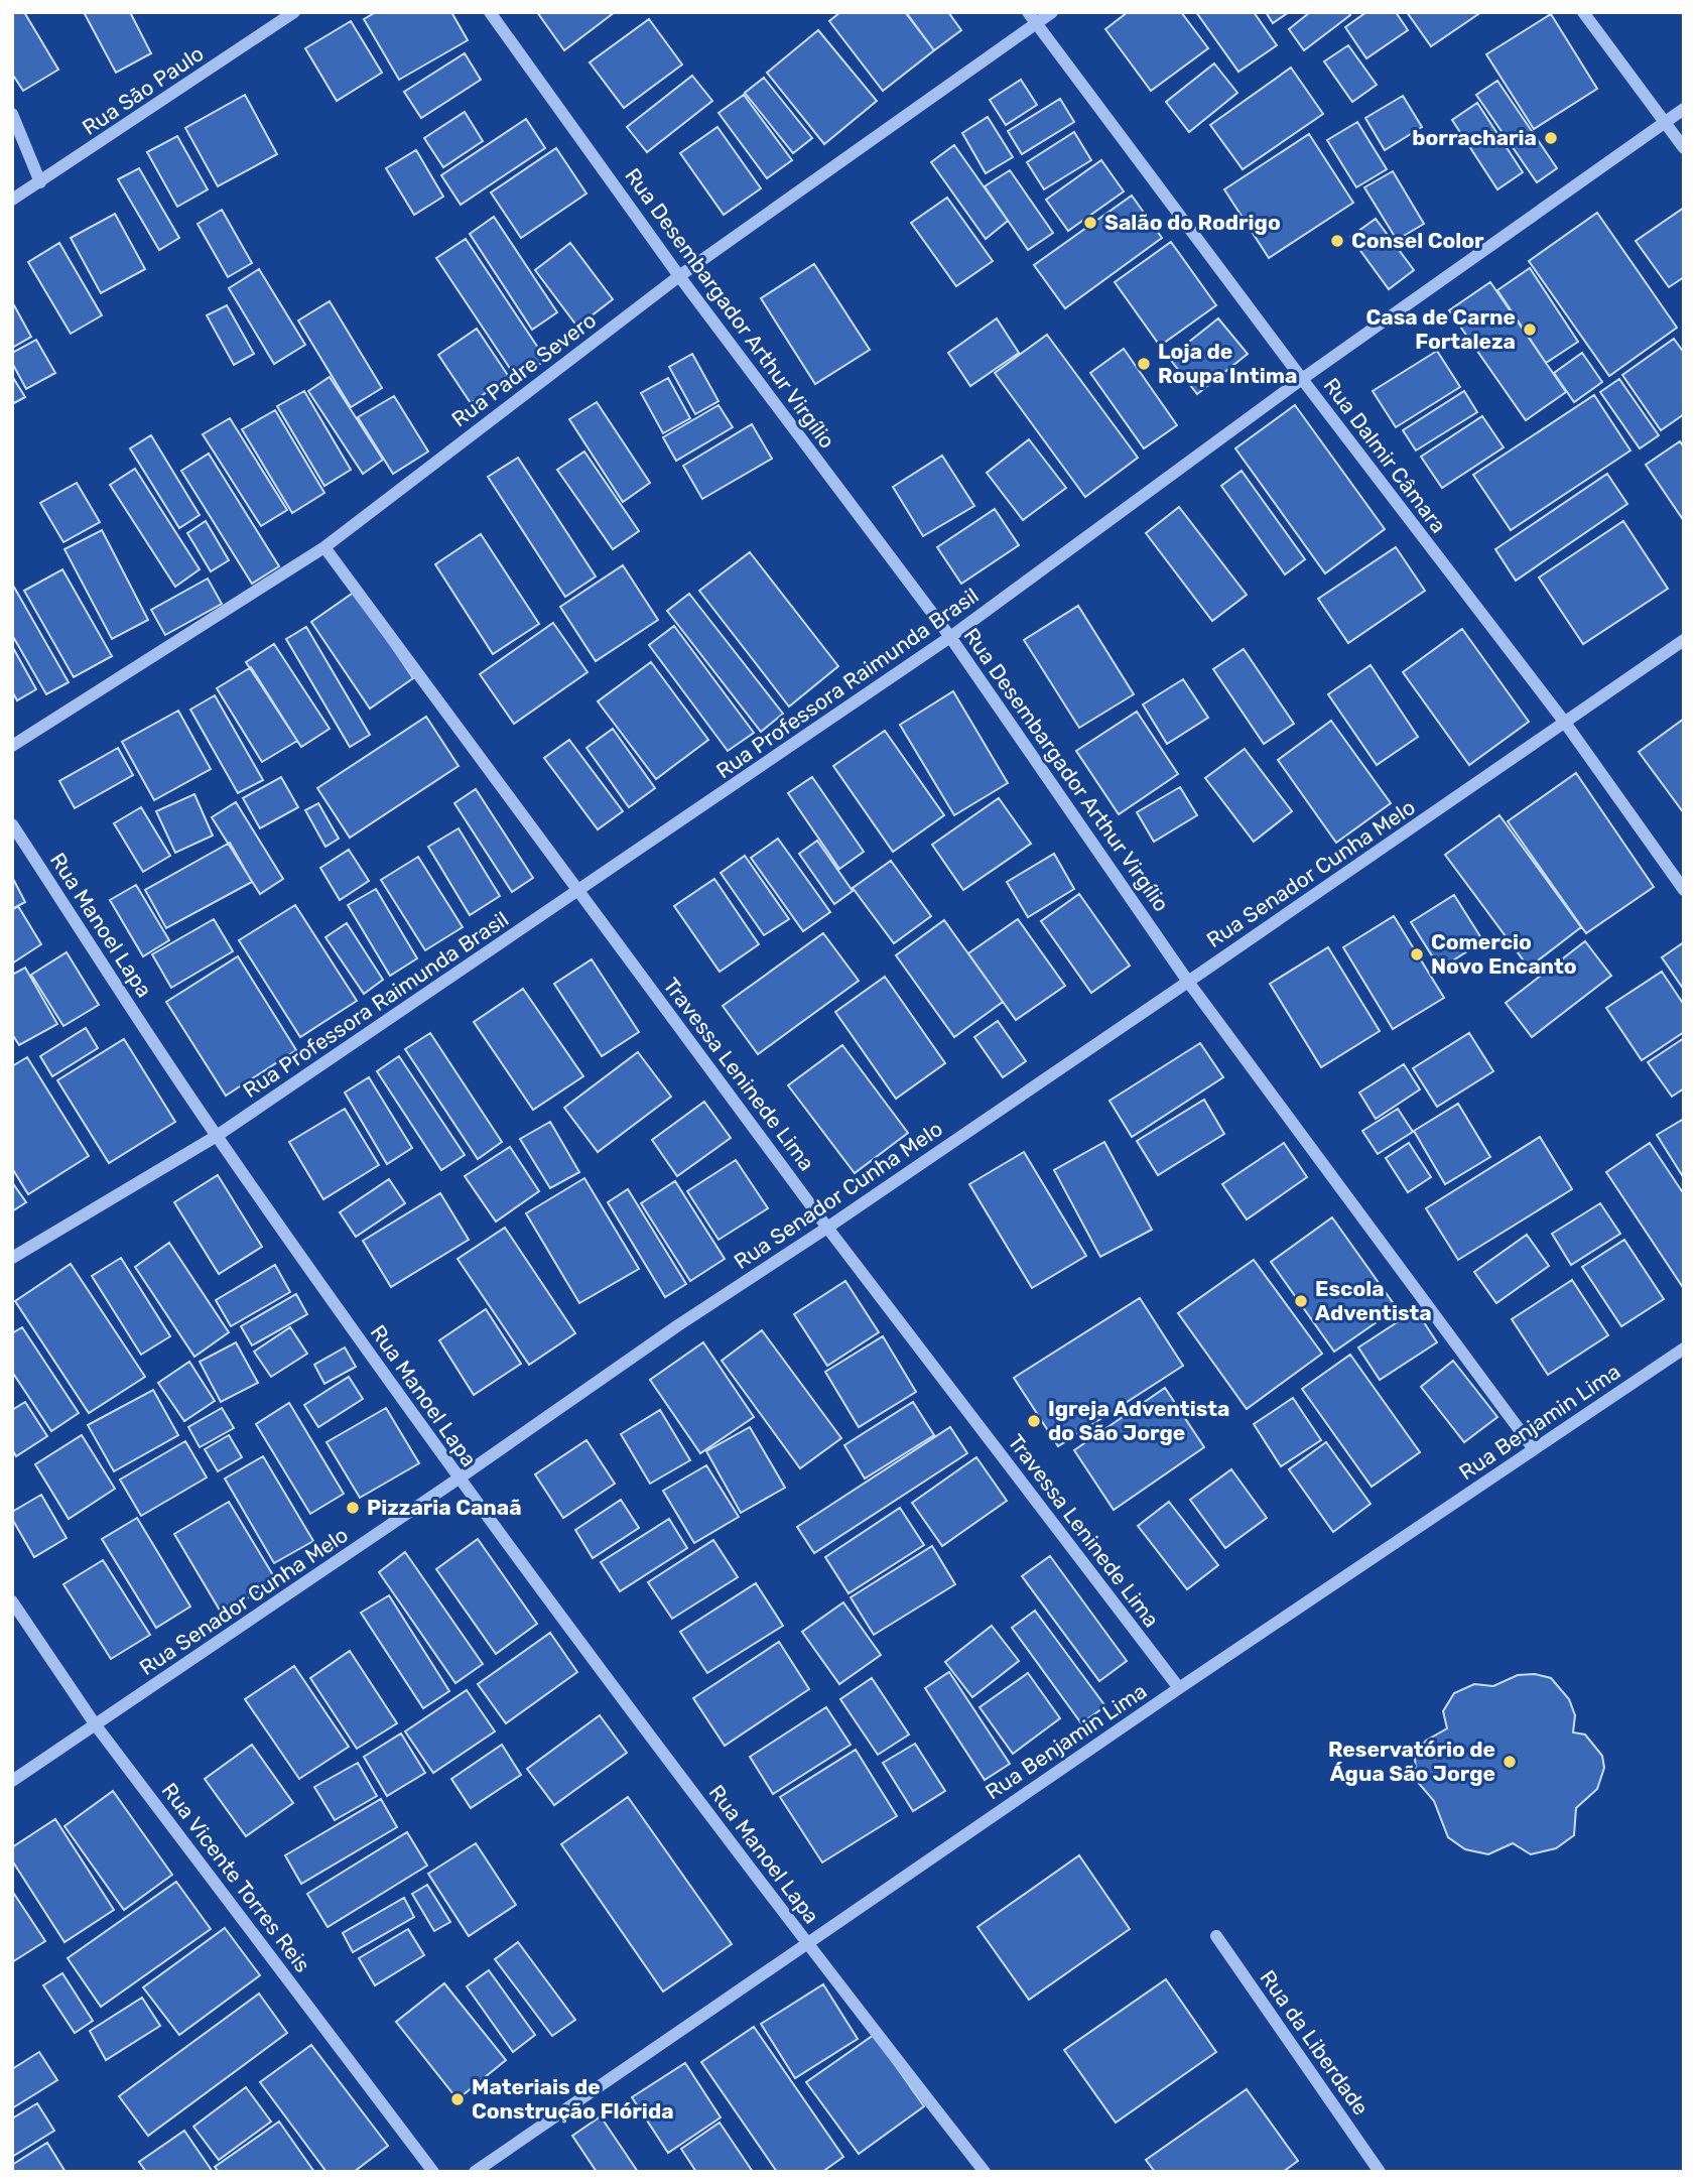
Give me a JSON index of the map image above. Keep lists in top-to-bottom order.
{
  "streets": {
    "street": [
      "Rua São Paulo",
      "Rua Desembargador Arthur Virgílio",
      "Rua Padre Severo",
      "Rua Dalmir Câmara",
      "Rua Professora Raimunda Brasil",
      "Rua Senador Cunha Melo",
      "Rua Manoel Lapa",
      "Travessa Leninede Lima",
      "Rua Benjamin Lima",
      "Rua Vicente Torres Reis",
      "Rua da Liberdade"
    ]
  },
  "crossings": [
    ["Rua Desembargador Arthur Virgílio", "Rua Padre Severo"],
    ["Rua Desembargador Arthur Virgílio", "Rua Professora Raimunda Brasil"],
    ["Rua Desembargador Arthur Virgílio", "Rua Senador Cunha Melo"],
    ["Rua Desembargador Arthur Virgílio", "Rua Benjamin Lima"],
    ["Rua Padre Severo", "Rua Dalmir Câmara"],
    ["Rua Padre Severo", "Travessa Leninede Lima"],
    ["Rua Dalmir Câmara", "Rua Professora Raimunda Brasil"],
    ["Rua Dalmir Câmara", "Rua Senador Cunha Melo"],
    ["Rua Professora Raimunda Brasil", "Rua Manoel Lapa"],
    ["Rua Professora Raimunda Brasil", "Travessa Leninede Lima"],
    ["Rua Senador Cunha Melo", "Rua Manoel Lapa"],
    ["Rua Senador Cunha Melo", "Travessa Leninede Lima"],
    ["Rua Senador Cunha Melo", "Rua Vicente Torres Reis"],
    ["Rua Manoel Lapa", "Rua Benjamin Lima"],
    ["Travessa Leninede Lima", "Rua Benjamin Lima"]
  ],
  "places": [
    "borracharia",
    "Salão do Rodrigo",
    "Consel Color",
    "Casa de Carne Fortaleza",
    "Loja de Roupa Intima",
    "Comercio Novo Encanto",
    "Escola Adventista",
    "Igreja Adventista do São Jorge",
    "Pizzaria Canaã",
    "Reservatório de Água São Jorge",
    "Materiais de Construção Flórida"
  ]
}
